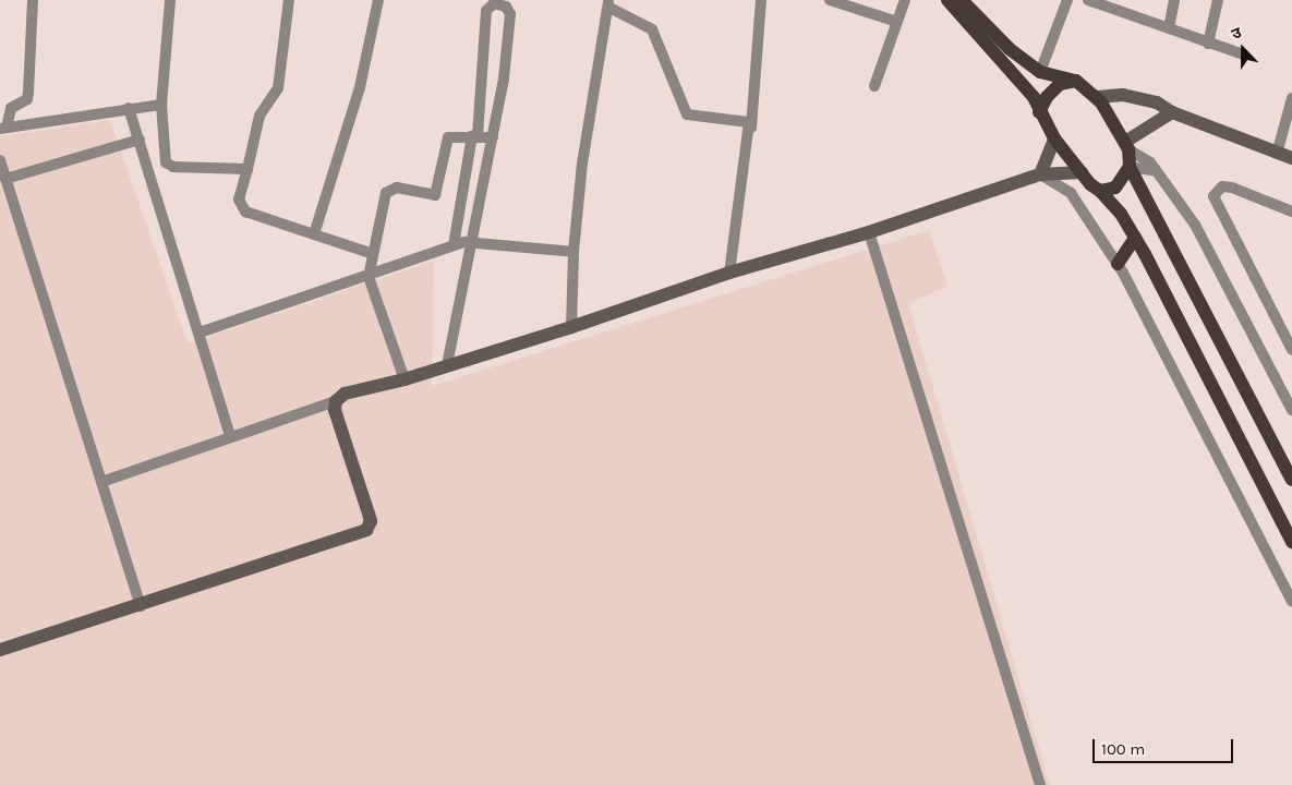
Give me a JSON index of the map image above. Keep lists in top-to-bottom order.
{
  "scale_bar": "100 m",
  "north": "top"
}
